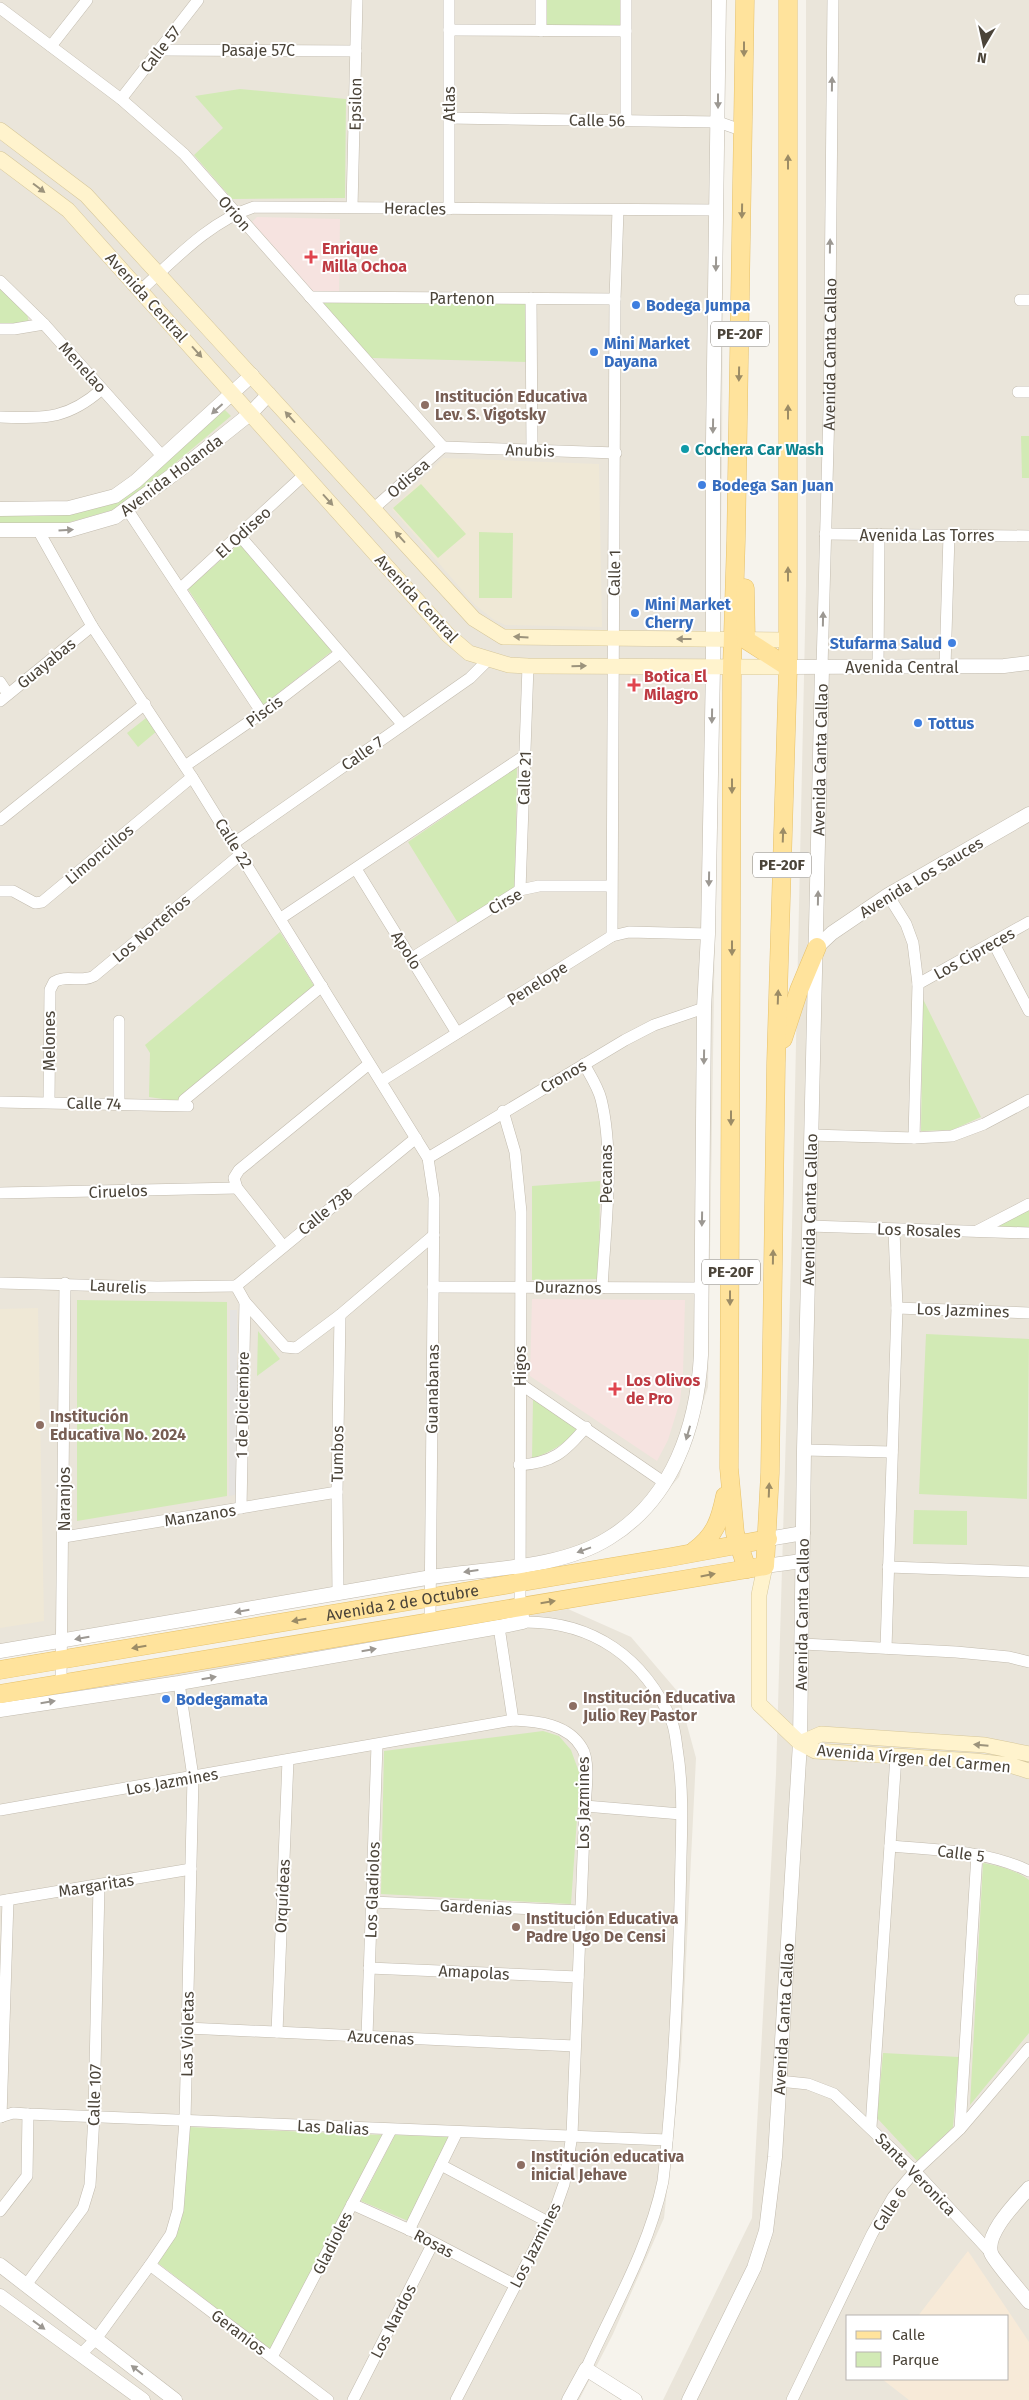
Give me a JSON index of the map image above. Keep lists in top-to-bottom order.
{
  "streets": {
    "main road": [
      "Avenida Central",
      "PE-20F",
      "Avenida Canta Callao",
      "Avenida 2 de Octubre",
      "Avenida Vírgen del Carmen"
    ],
    "street": [
      "Calle 57",
      "Pasaje 57C",
      "Epsilon",
      "Atlas",
      "Calle 56",
      "Heracles",
      "Orion",
      "Partenon",
      "Menelao",
      "Anubis",
      "Avenida Holanda",
      "Odisea",
      "El Odiseo",
      "Avenida Las Torres",
      "Calle 1",
      "Guayabas",
      "Piscis",
      "Calle 7",
      "Calle 21",
      "Calle 22",
      "Limoncillos",
      "Avenida Los Sauces",
      "Cirse",
      "Los Norteños",
      "Apolo",
      "Los Cipreces",
      "Penelope",
      "Melones",
      "Cronos",
      "Calle 74",
      "Pecanas",
      "Ciruelos",
      "Calle 73B",
      "Los Rosales",
      "Laurelis",
      "Duraznos",
      "Los Jazmines",
      "Higos",
      "Guanabanas",
      "1 de Diciembre",
      "Tumbos",
      "Naranjos",
      "Manzanos",
      "Calle 5",
      "Margaritas",
      "Los Gladiolos",
      "Orquídeas",
      "Gardenias",
      "Amapolas",
      "Las Violetas",
      "Azucenas",
      "Calle 107",
      "Las Dalias",
      "Santa Veronica",
      "Calle 6",
      "Gladioles",
      "Rosas",
      "Los Nardos",
      "Geranios"
    ]
  },
  "crossings": [
    ["Calle 57", "Pasaje 57C"],
    ["Calle 57", "Orion"],
    ["Pasaje 57C", "Epsilon"],
    ["Epsilon", "Heracles"],
    ["Atlas", "Calle 56"],
    ["Atlas", "Heracles"],
    ["Calle 56", "Avenida Canta Callao"],
    ["Heracles", "Orion"],
    ["Heracles", "Avenida Central"],
    ["Heracles", "Calle 1"],
    ["Orion", "Partenon"],
    ["Orion", "Anubis"],
    ["Orion", "Odisea"],
    ["Avenida Central", "Avenida Canta Callao"],
    ["Avenida Central", "Avenida Holanda"],
    ["Avenida Central", "Odisea"],
    ["Avenida Central", "El Odiseo"],
    ["Avenida Central", "Calle 1"],
    ["Avenida Central", "Calle 7"],
    ["Avenida Central", "Calle 21"],
    ["Partenon", "Calle 1"],
    ["Avenida Canta Callao", "Avenida Las Torres"],
    ["Avenida Canta Callao", "Avenida Los Sauces"],
    ["Avenida Canta Callao", "Los Rosales"],
    ["Avenida Canta Callao", "Avenida 2 de Octubre"],
    ["Avenida Canta Callao", "Avenida Vírgen del Carmen"],
    ["Avenida Canta Callao", "Santa Veronica"],
    ["Menelao", "Avenida Holanda"],
    ["Anubis", "Odisea"],
    ["Anubis", "Calle 1"],
    ["Avenida Holanda", "Calle 22"],
    ["Calle 1", "Cirse"],
    ["Calle 1", "Penelope"],
    ["Guayabas", "Calle 22"],
    ["Piscis", "Calle 22"],
    ["Calle 7", "Calle 22"],
    ["Calle 21", "Cirse"],
    ["Calle 22", "Limoncillos"],
    ["Calle 22", "Los Norteños"],
    ["Calle 22", "Penelope"],
    ["Calle 22", "Cronos"],
    ["Calle 22", "Calle 74"],
    ["Calle 22", "Calle 73B"],
    ["Calle 22", "Guanabanas"],
    ["Cirse", "Apolo"],
    ["Los Norteños", "Melones"],
    ["Apolo", "Penelope"],
    ["Melones", "Calle 74"],
    ["Cronos", "Pecanas"],
    ["Cronos", "Higos"],
    ["Cronos", "Guanabanas"],
    ["Pecanas", "Duraznos"],
    ["Calle 73B", "Laurelis"],
    ["Laurelis", "Naranjos"],
    ["Duraznos", "Higos"],
    ["Duraznos", "Guanabanas"],
    ["Los Jazmines", "Los Gladiolos"],
    ["Los Jazmines", "Orquídeas"],
    ["Los Jazmines", "Gardenias"],
    ["Los Jazmines", "Amapolas"],
    ["Los Jazmines", "Las Violetas"],
    ["Los Jazmines", "Azucenas"],
    ["Los Jazmines", "Las Dalias"],
    ["Los Jazmines", "Rosas"],
    ["Higos", "Avenida 2 de Octubre"],
    ["Guanabanas", "Avenida 2 de Octubre"],
    ["1 de Diciembre", "Manzanos"],
    ["Tumbos", "Manzanos"],
    ["Tumbos", "Avenida 2 de Octubre"],
    ["Naranjos", "Manzanos"],
    ["Naranjos", "Avenida 2 de Octubre"],
    ["Margaritas", "Las Violetas"],
    ["Margaritas", "Calle 107"],
    ["Los Gladiolos", "Gardenias"],
    ["Los Gladiolos", "Amapolas"],
    ["Los Gladiolos", "Azucenas"],
    ["Orquídeas", "Azucenas"],
    ["Las Violetas", "Azucenas"],
    ["Las Violetas", "Las Dalias"],
    ["Las Violetas", "Geranios"],
    ["Calle 107", "Las Dalias"],
    ["Las Dalias", "Gladioles"],
    ["Santa Veronica", "Calle 6"],
    ["Gladioles", "Rosas"],
    ["Gladioles", "Geranios"],
    ["Rosas", "Los Nardos"]
  ],
  "places": {
    "health": ["Enrique Milla Ochoa", "Botica El Milagro", "Los Olivos de Pro"],
    "other": [
      "Bodega Jumpa",
      "Mini Market Dayana",
      "Institución Educativa Lev. S. Vigotsky",
      "Cochera Car Wash",
      "Bodega San Juan",
      "Mini Market Cherry",
      "Stufarma Salud",
      "Tottus",
      "Institución Educativa No. 2024",
      "Bodegamata",
      "Institución Educativa Julio Rey Pastor",
      "Institución Educativa Padre Ugo De Censi",
      "Institución educativa inicial Jehave"
    ]
  },
  "legend": ["Calle", "Parque"],
  "north": "bottom"
}
